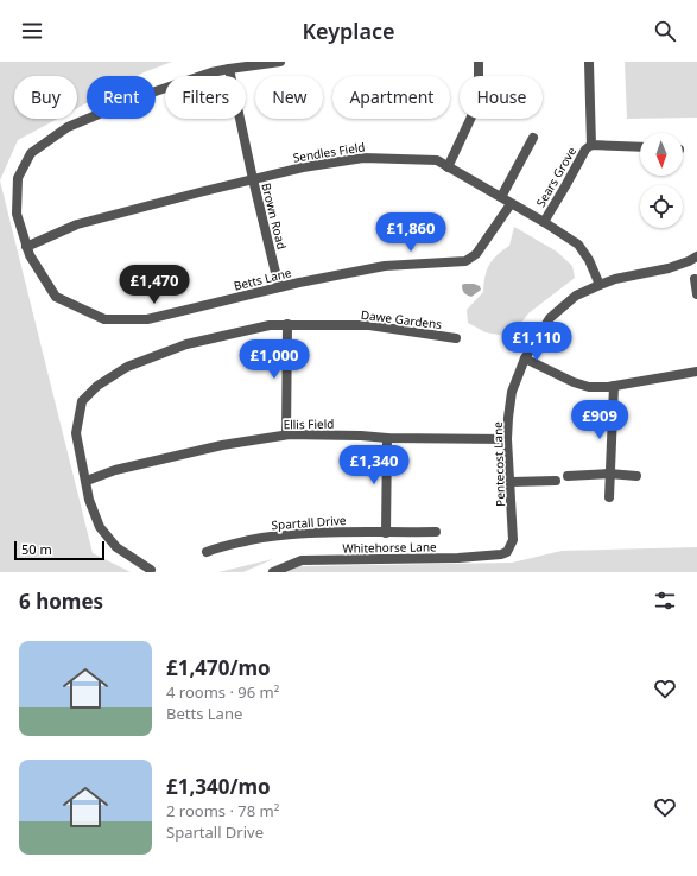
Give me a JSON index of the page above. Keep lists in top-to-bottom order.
{
  "streets": {
    "street": [
      "Sendles Field",
      "Sears Grove",
      "Brown Road",
      "Betts Lane",
      "Dawe Gardens",
      "Ellis Field",
      "Pentecost Lane",
      "Spartall Drive",
      "Whitehorse Lane"
    ]
  },
  "crossings": [
    ["Sendles Field", "Sears Grove"],
    ["Sendles Field", "Brown Road"],
    ["Sendles Field", "Betts Lane"],
    ["Sendles Field", "Pentecost Lane"],
    ["Brown Road", "Betts Lane"],
    ["Dawe Gardens", "Ellis Field"],
    ["Ellis Field", "Pentecost Lane"],
    ["Pentecost Lane", "Whitehorse Lane"]
  ],
  "scale_bar": "50 m",
  "north": "bottom",
  "page": {
    "header": "Keyplace",
    "chip": [
      "Buy",
      "Rent",
      "Filters",
      "New",
      "Apartment",
      "House"
    ],
    "price": [
      "£1,860",
      "£1,470",
      "£1,110",
      "£1,000",
      "£909",
      "£1,340"
    ],
    "scale": "50 m",
    "heading": "6 homes",
    "list": [
      {
        "name": "£1,470/mo",
        "note": "4 rooms · 96 m² · Betts Lane"
      },
      {
        "name": "£1,340/mo",
        "note": "2 rooms · 78 m² · Spartall Drive"
      }
    ]
  }
}
